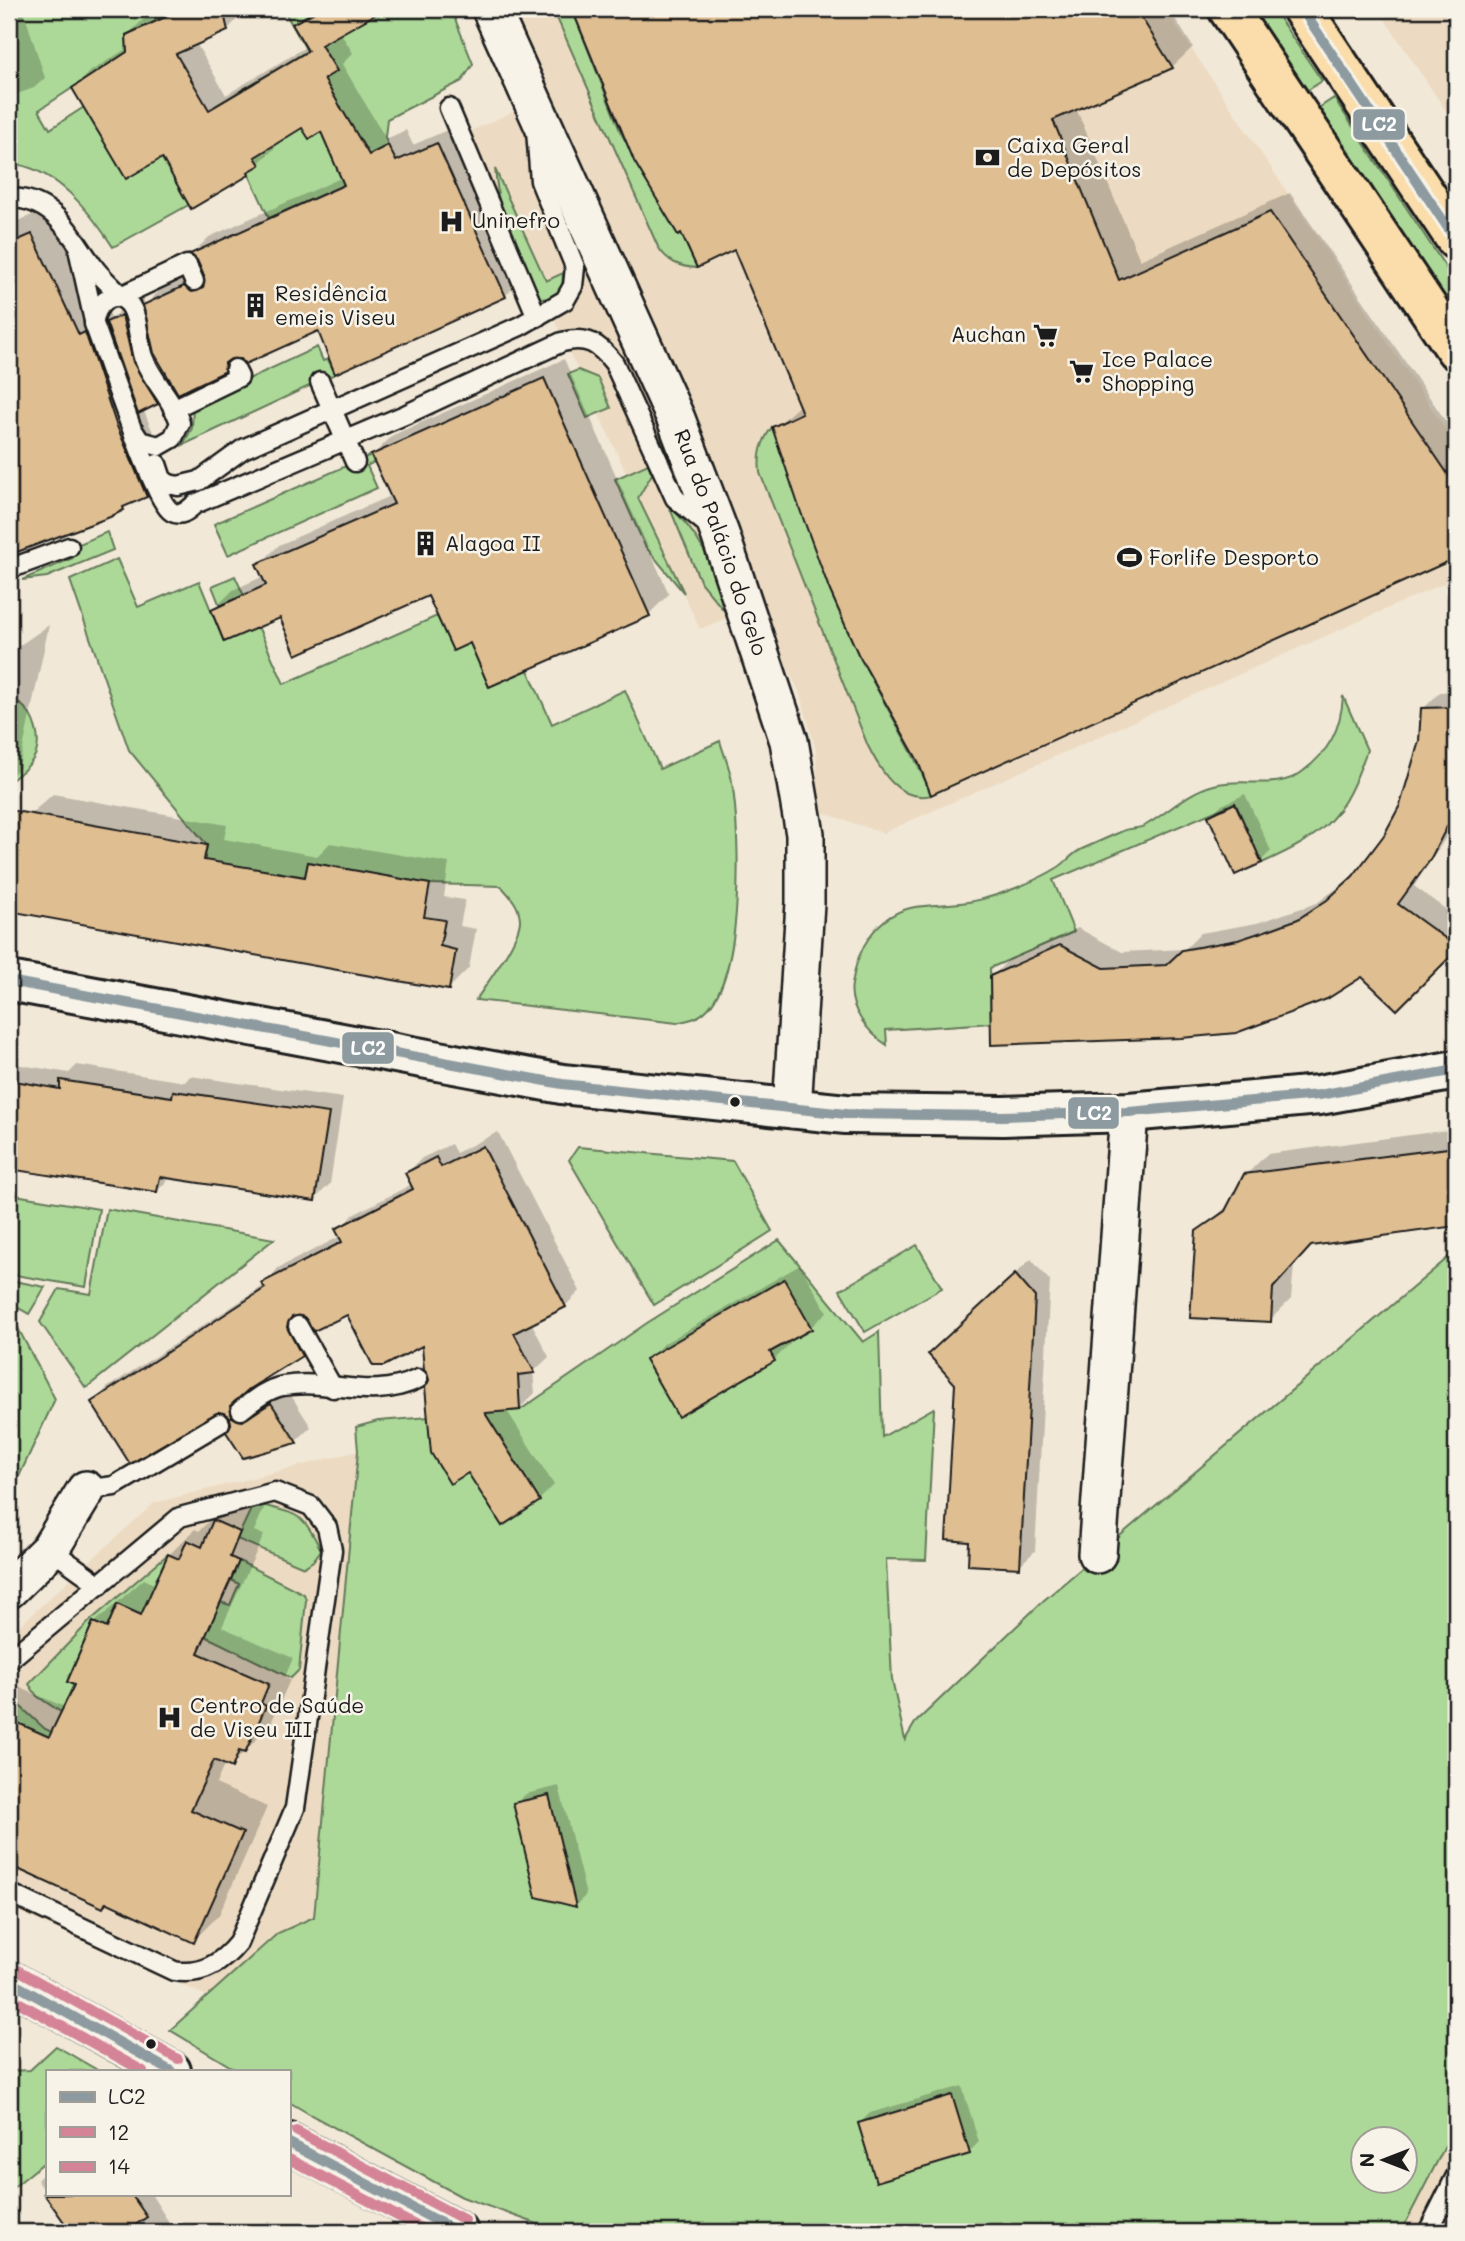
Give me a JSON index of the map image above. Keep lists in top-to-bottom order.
{
  "streets": {
    "street": ["Rua do Palácio do Gelo"]
  },
  "places": {
    "bank": ["Caixa Geral de Depósitos"],
    "hospital": ["Uninefro", "Centro de Saúde de Viseu III"],
    "building": ["Residência emeis Viseu", "Alagoa II"],
    "supermarket": ["Auchan", "Ice Palace Shopping"],
    "sports": ["Forlife Desporto"]
  },
  "lines": ["transit line LC2", "transit line 14", "transit line 12"],
  "legend": ["LC2", "12", "14"],
  "north": "left"
}
